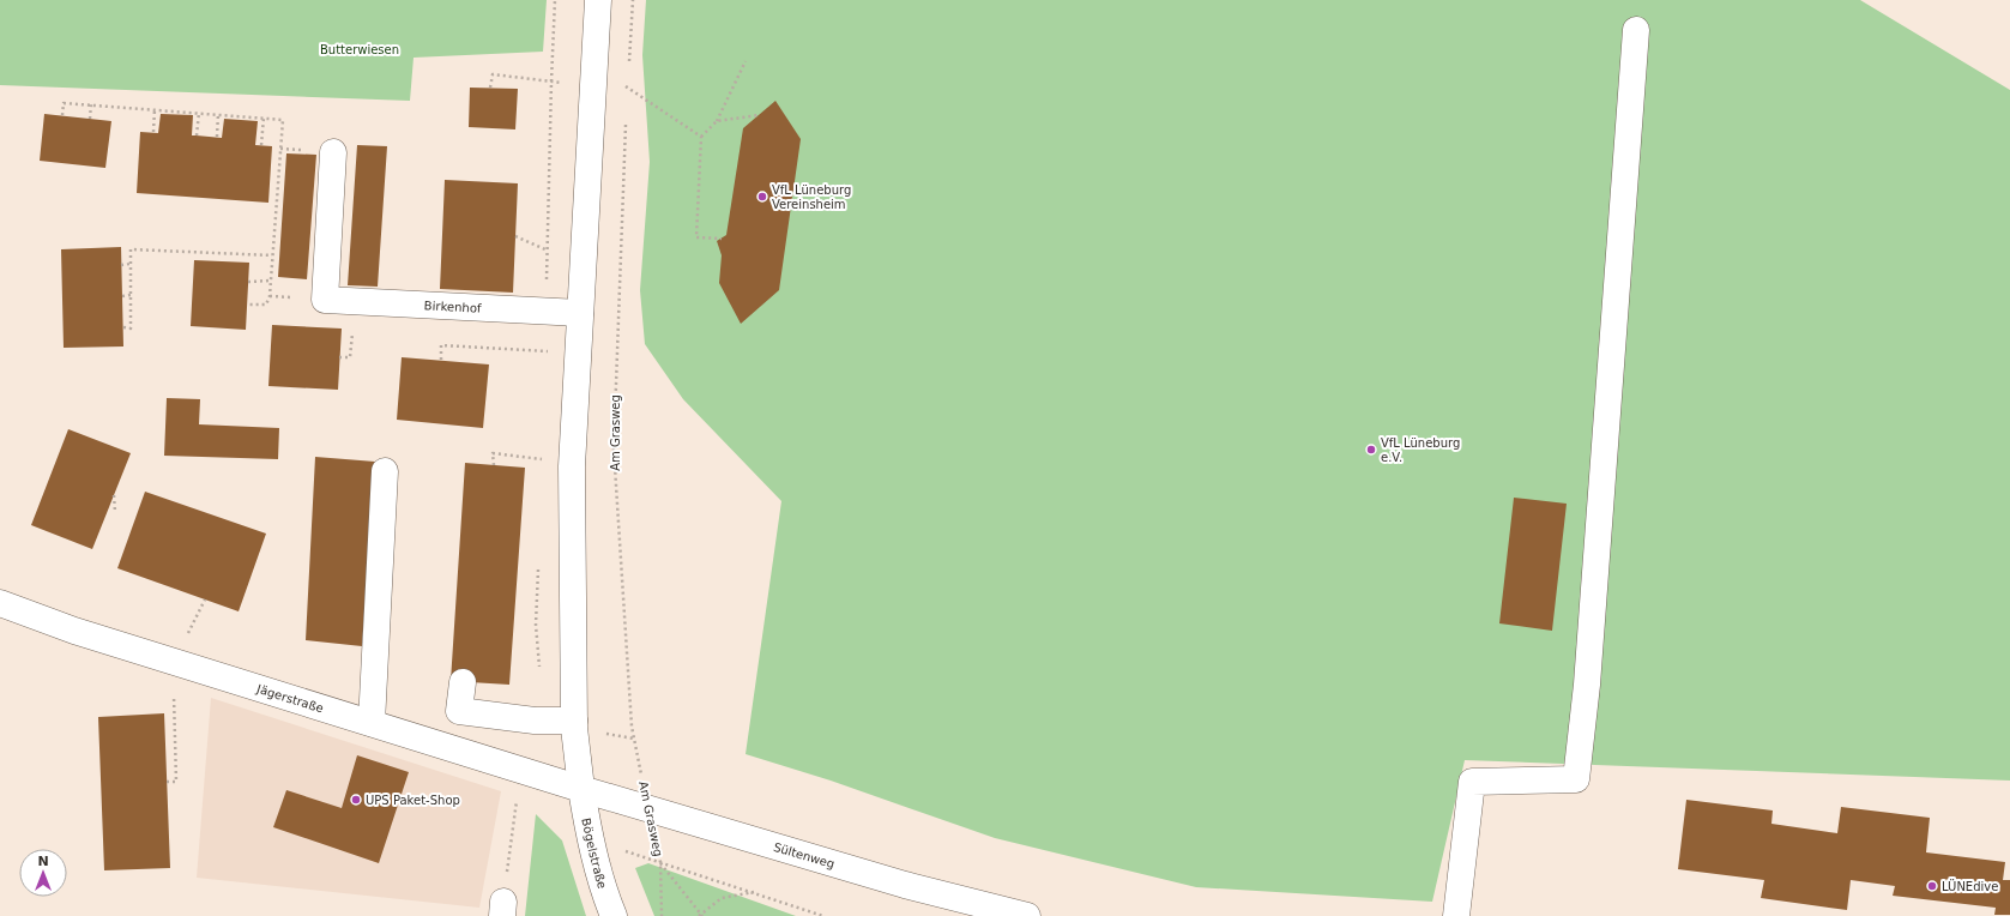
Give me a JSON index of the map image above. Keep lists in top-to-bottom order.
{
  "streets": {
    "main road": [
      "Birkenhof",
      "Jägerstraße",
      "Bögelstraße",
      "Sültenweg"
    ],
    "path": ["Am Grasweg"]
  },
  "crossings": [
    ["Am Grasweg", "Sültenweg"],
    ["Jägerstraße", "Bögelstraße"],
    ["Jägerstraße", "Sültenweg"],
    ["Bögelstraße", "Sültenweg"]
  ],
  "parks": ["Butterwiesen"],
  "places": [
    "VfL Lüneburg Vereinsheim",
    "VfL Lüneburg e.V.",
    "UPS Paket-Shop",
    "LÜNEdive"
  ],
  "north": "top"
}
